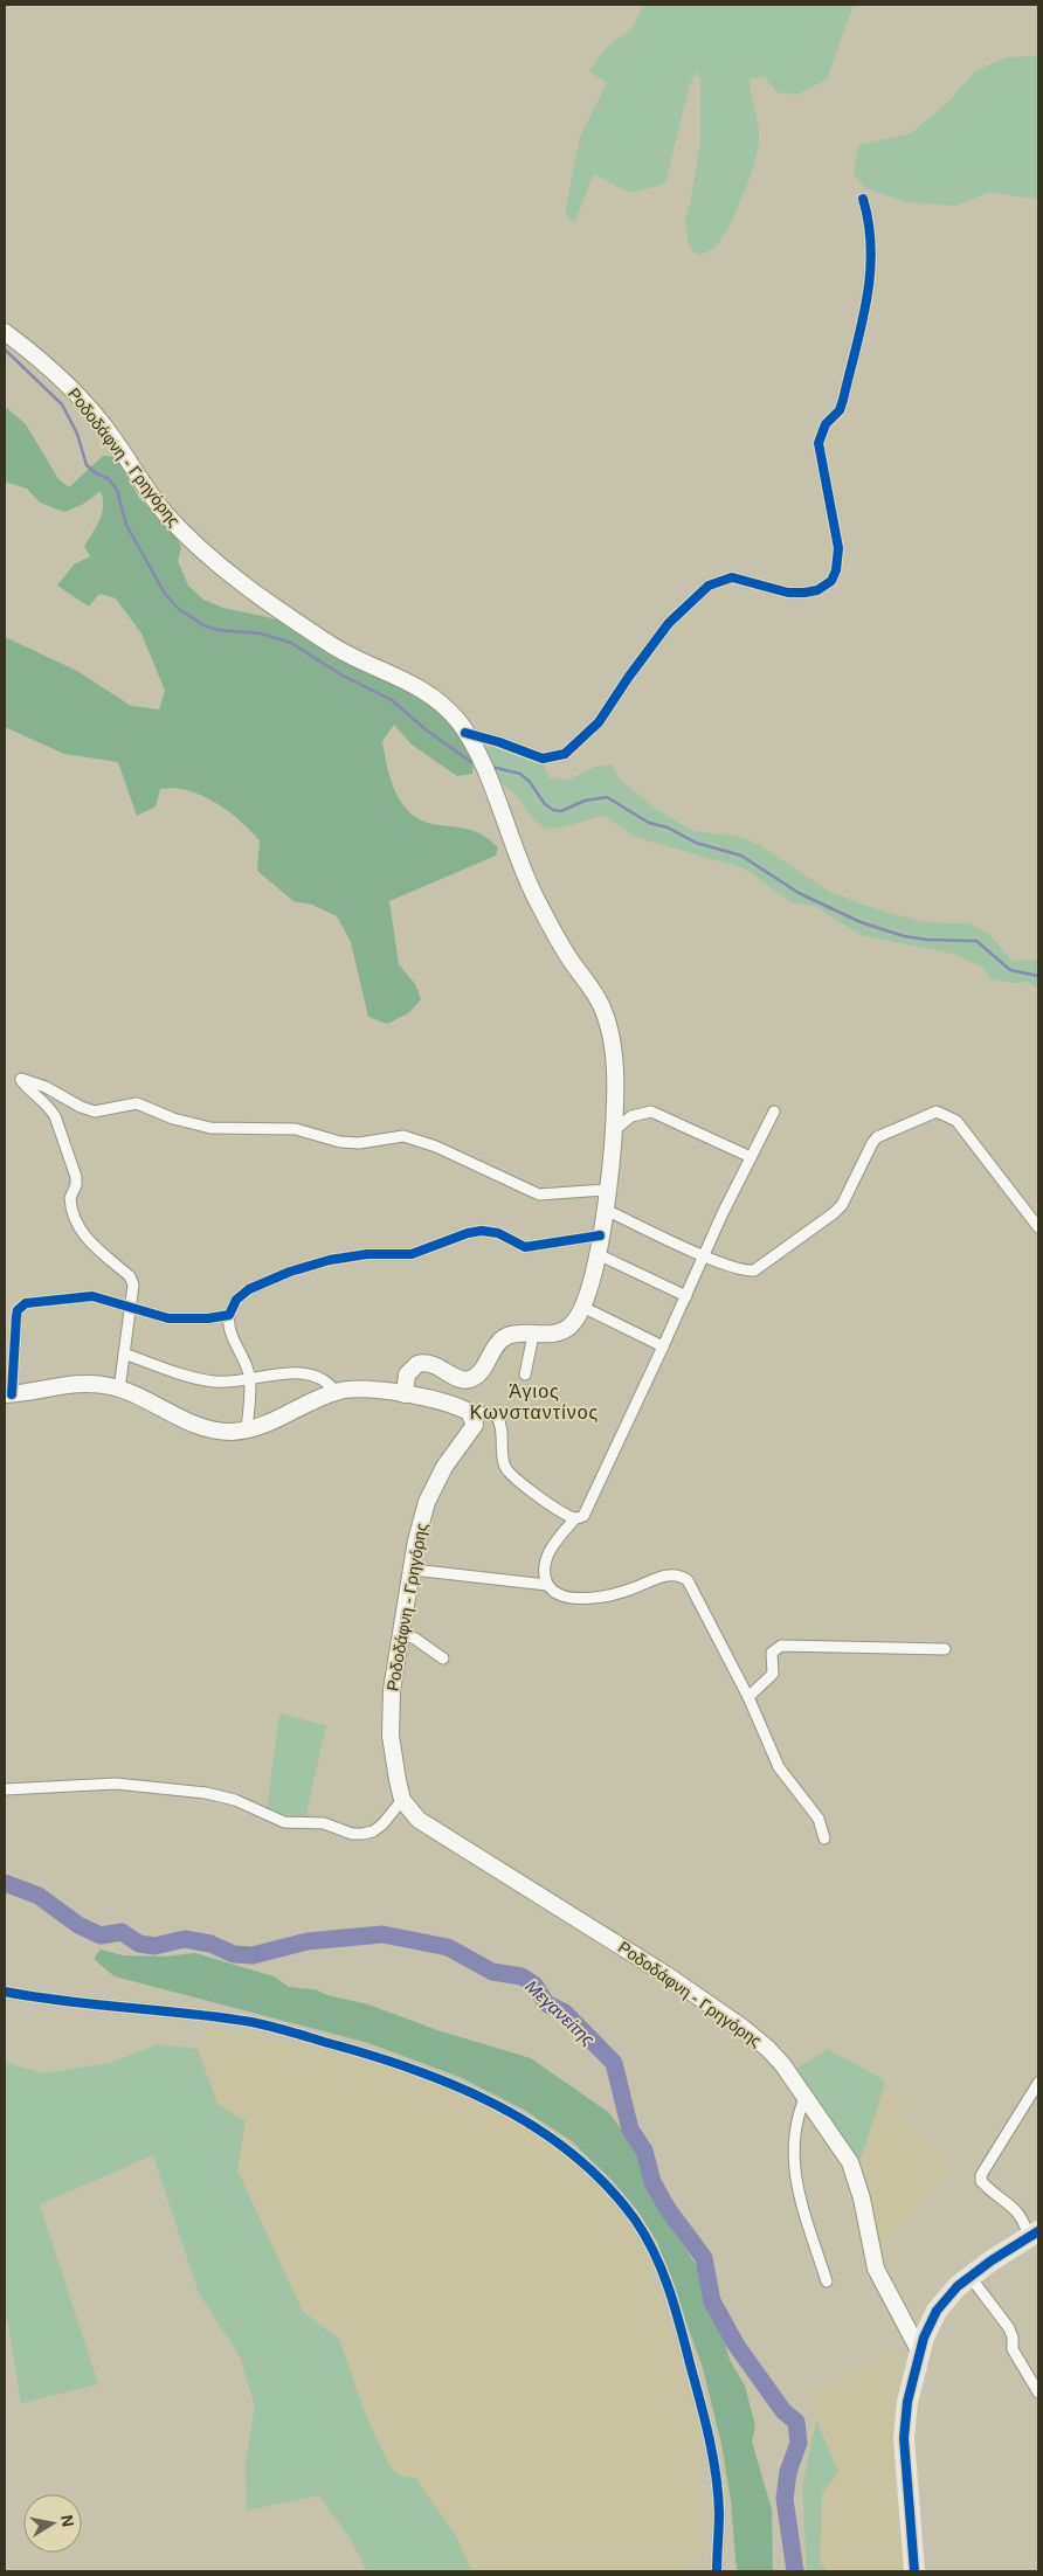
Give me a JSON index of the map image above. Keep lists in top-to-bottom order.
{
  "streets": {
    "main road": ["Ροδοδάφνη - Γρηγόρης"]
  },
  "districts": ["Άγιος Κωνσταντίνος"],
  "water": ["Μεγανείτης"],
  "north": "right"
}
